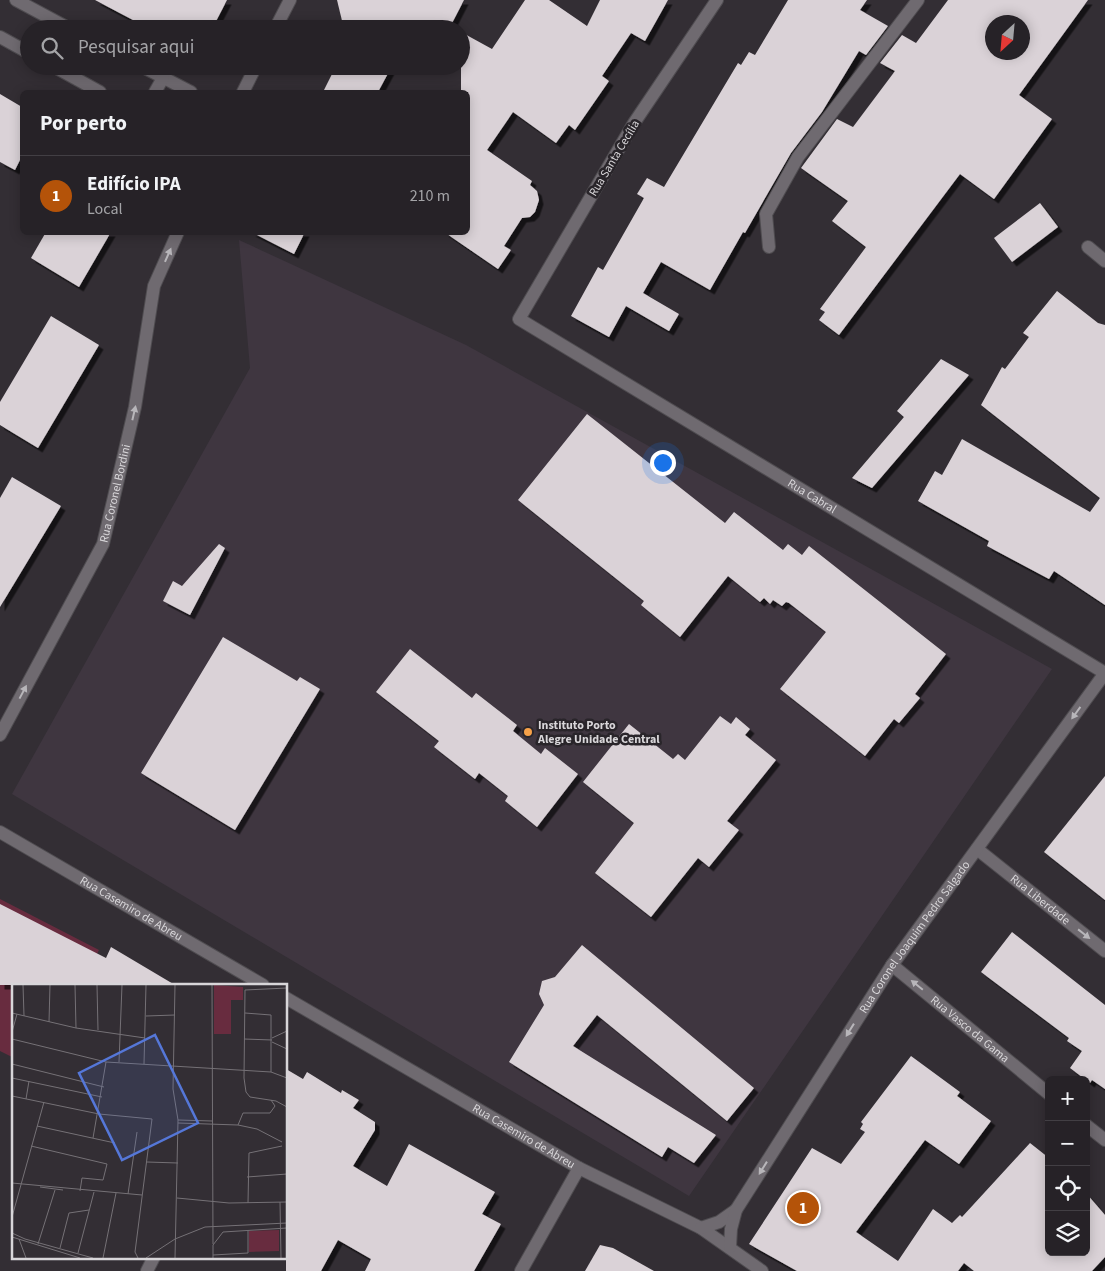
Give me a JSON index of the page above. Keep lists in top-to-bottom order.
{
  "streets": {
    "street": [
      "Rua Santa Cecília",
      "Rua Coronel Bordini",
      "Rua Cabral",
      "Rua Liberdade",
      "Rua Casemiro de Abreu",
      "Rua Coronel Joaquim Pedro Salgado",
      "Rua Vasco da Gama"
    ]
  },
  "crossings": [
    ["Rua Santa Cecília", "Rua Cabral"],
    ["Rua Cabral", "Rua Coronel Joaquim Pedro Salgado"],
    ["Rua Liberdade", "Rua Coronel Joaquim Pedro Salgado"],
    ["Rua Casemiro de Abreu", "Rua Coronel Joaquim Pedro Salgado"],
    ["Rua Coronel Joaquim Pedro Salgado", "Rua Vasco da Gama"]
  ],
  "one_way": [
    "Rua Coronel Bordini",
    "Rua Liberdade",
    "Rua Coronel Joaquim Pedro Salgado",
    "Rua Vasco da Gama"
  ],
  "places": ["Instituto Porto Alegre Unidade Central"],
  "north": "bottom left",
  "page": {
    "search": "Pesquisar aqui",
    "heading": "Por perto",
    "list": [
      {
        "mark": "1",
        "name": "Edifício IPA",
        "note": "Local",
        "value": "210 m"
      }
    ],
    "map_buttons": ["+", "−"],
    "pins": "1"
  }
}
